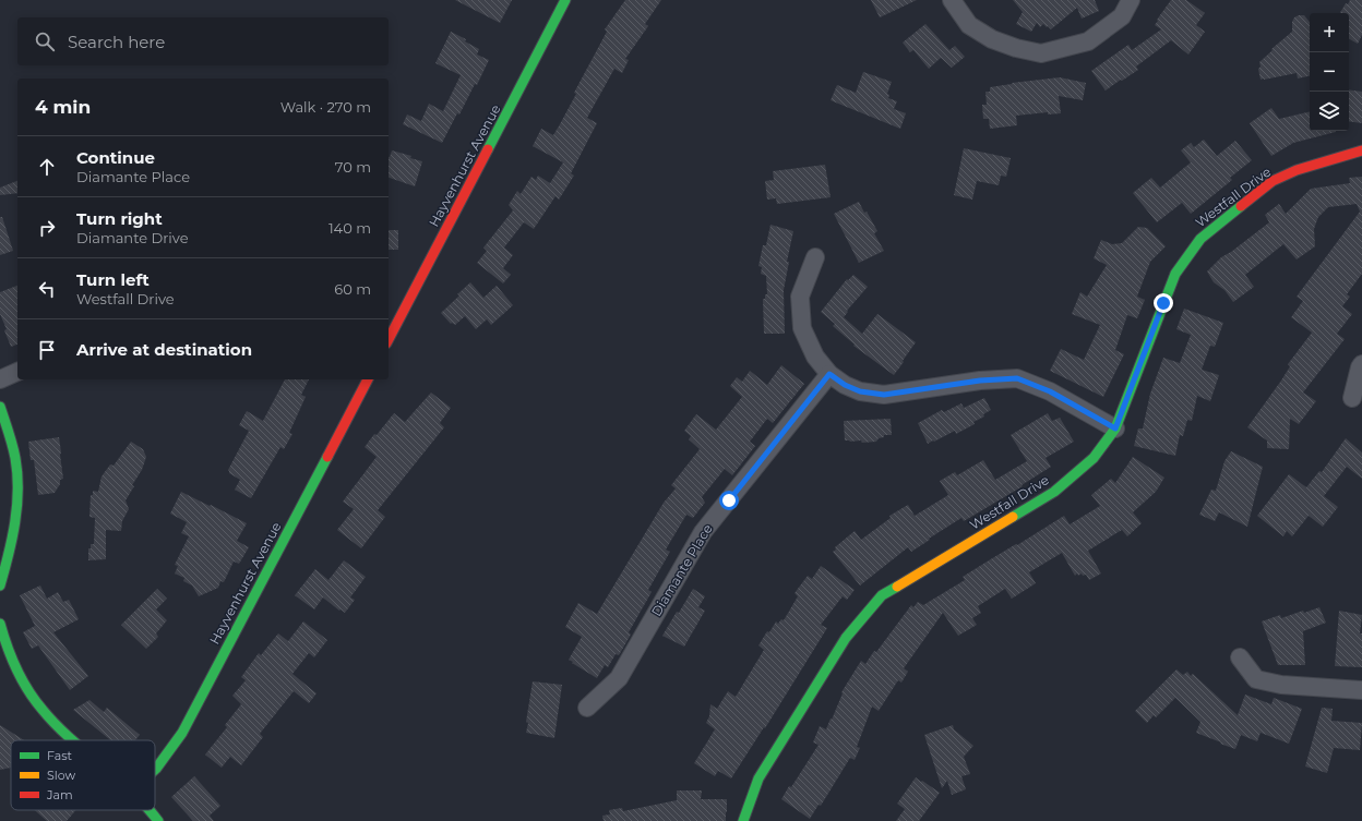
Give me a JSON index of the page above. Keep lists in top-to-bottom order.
{
  "streets": {
    "main road": ["Hayvenhurst Avenue", "Westfall Drive"],
    "street": ["Diamante Place"]
  },
  "legend": ["Fast", "Slow", "Jam"],
  "page": {
    "map_buttons": ["+", "−"],
    "search": "Search here",
    "heading": ["4 min", "Walk · 270 m"],
    "list": [
      ["Continue", "Diamante Place", "70 m"],
      ["Turn right", "Diamante Drive", "140 m"],
      ["Turn left", "Westfall Drive", "60 m"],
      "Arrive at destination"
    ]
  }
}
